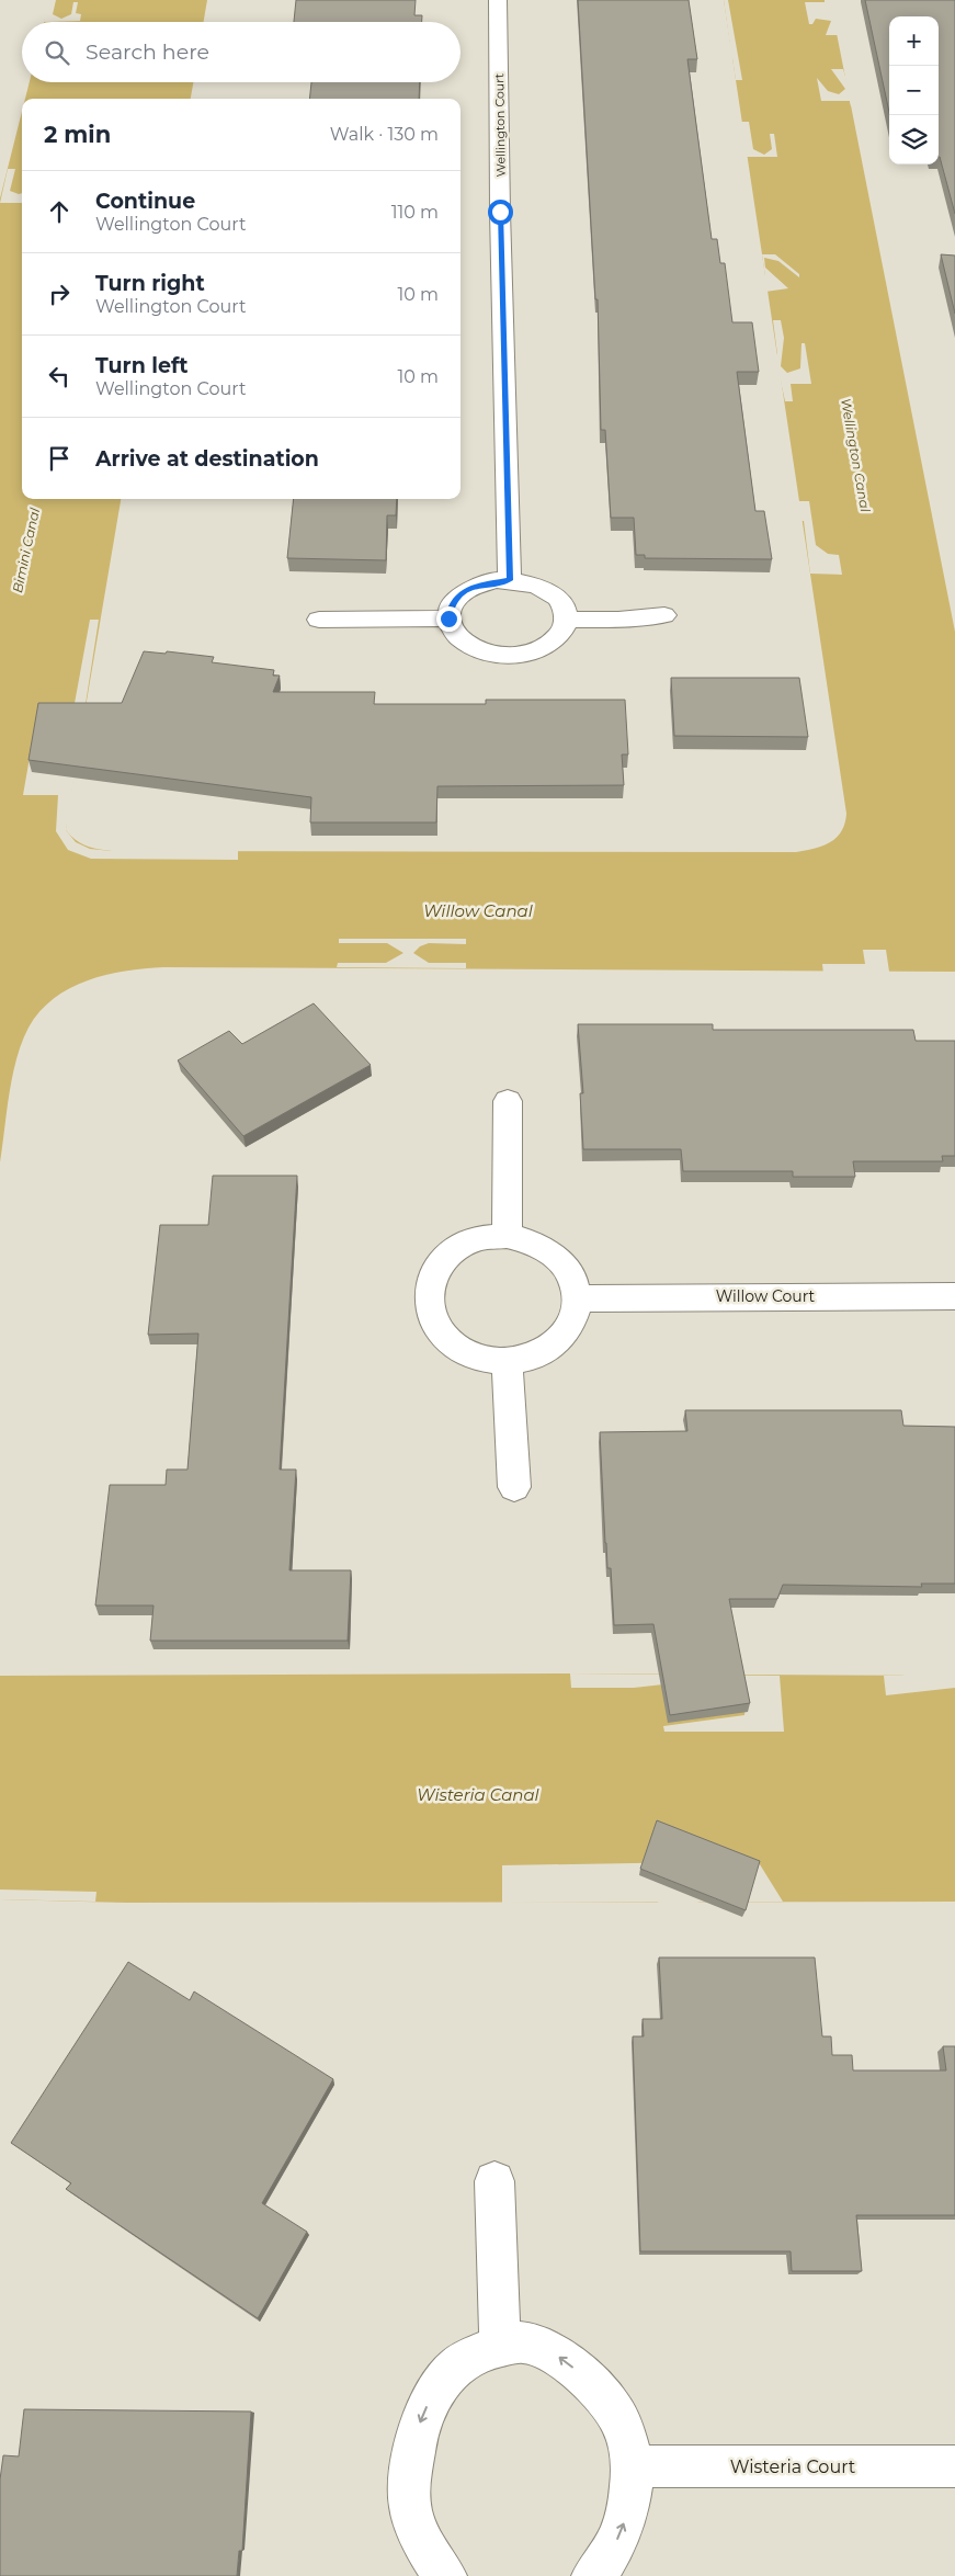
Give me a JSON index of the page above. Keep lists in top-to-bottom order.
{
  "streets": {
    "street": ["Wellington Court", "Willow Court", "Wisteria Court"]
  },
  "water": [
    "Wellington Canal",
    "Bimini Canal",
    "Willow Canal",
    "Wisteria Canal"
  ],
  "page": {
    "map_buttons": ["+", "−"],
    "search": "Search here",
    "heading": ["2 min", "Walk · 130 m"],
    "list": [
      ["Continue", "Wellington Court", "110 m"],
      ["Turn right", "Wellington Court", "10 m"],
      ["Turn left", "Wellington Court", "10 m"],
      "Arrive at destination"
    ]
  }
}
